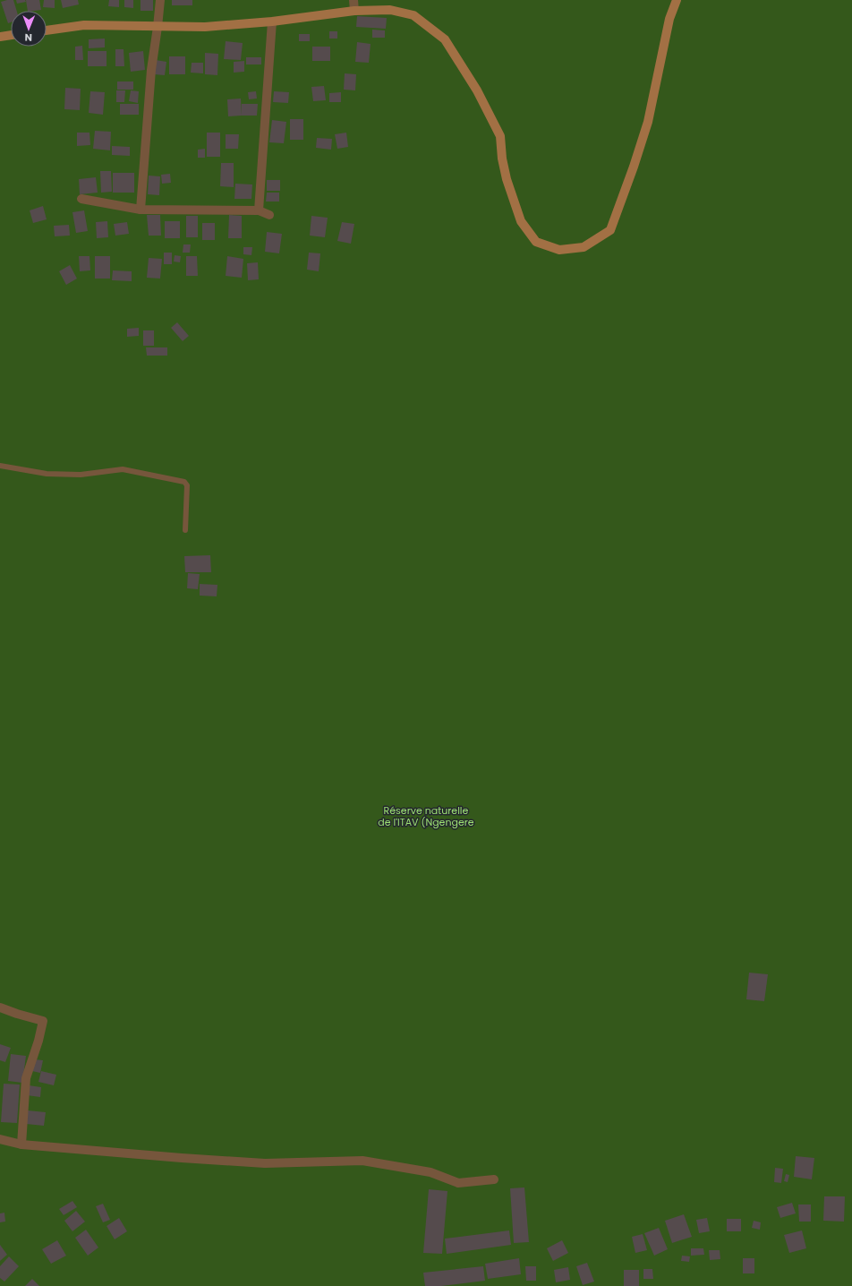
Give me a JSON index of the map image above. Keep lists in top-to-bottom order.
{
  "parks": ["Réserve naturelle de l'ITAV (Ngengere"],
  "north": "bottom"
}
